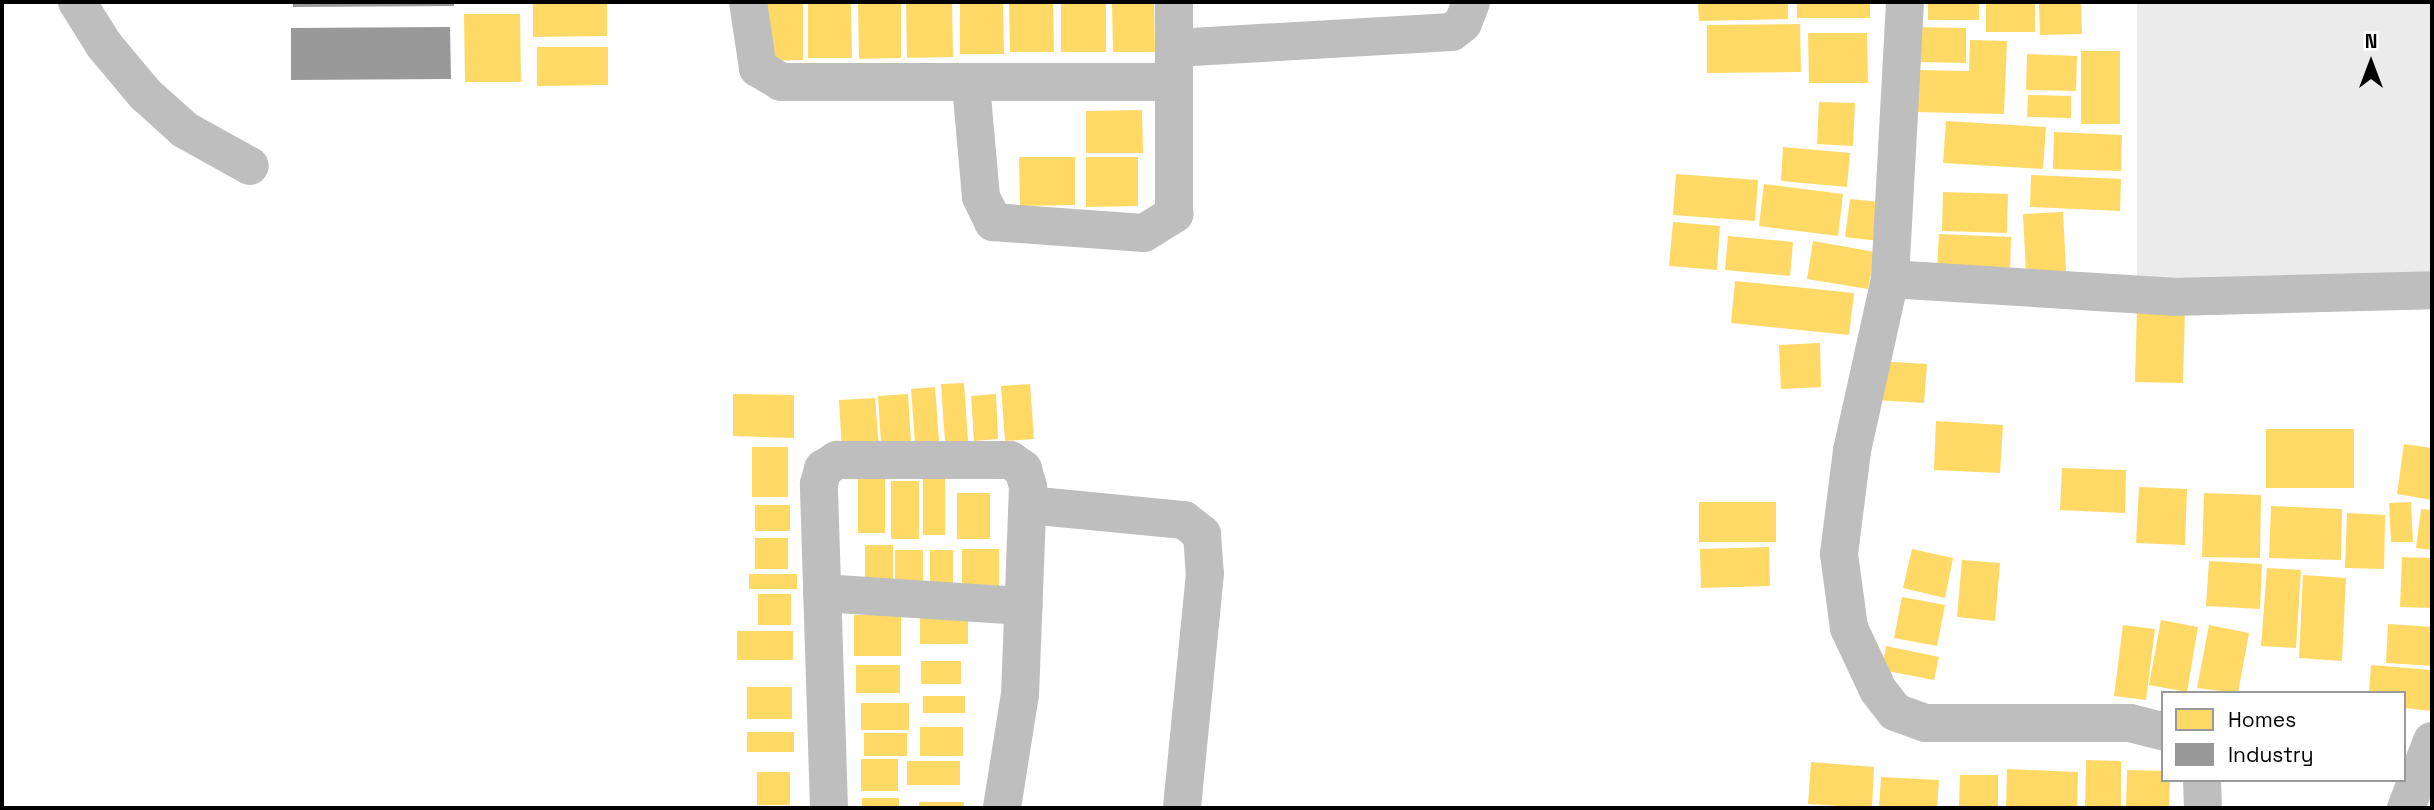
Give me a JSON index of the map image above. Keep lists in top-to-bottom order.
{
  "legend": ["Homes", "Industry"],
  "north": "top"
}
